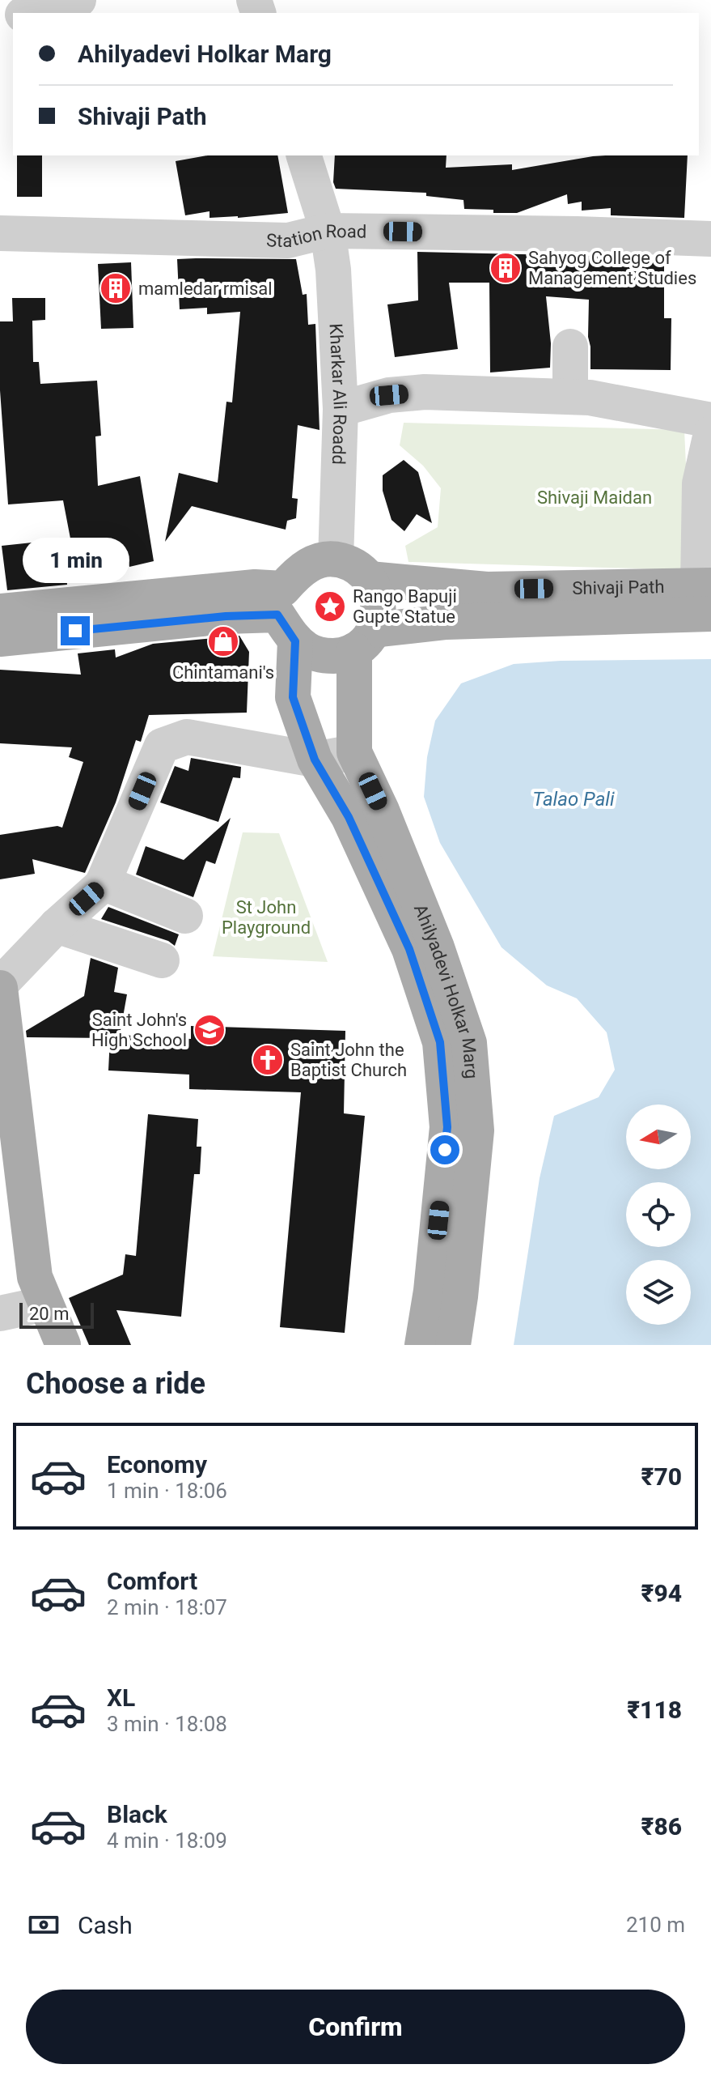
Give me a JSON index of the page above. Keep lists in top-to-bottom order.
{
  "streets": {
    "main road": ["Shivaji Path", "Ahilyadevi Holkar Marg"],
    "street": ["Station Road", "Kharkar Ali Roadd"]
  },
  "crossings": [
    ["Station Road", "Kharkar Ali Roadd"],
    ["Kharkar Ali Roadd", "Shivaji Path"],
    ["Kharkar Ali Roadd", "Ahilyadevi Holkar Marg"],
    ["Shivaji Path", "Ahilyadevi Holkar Marg"]
  ],
  "water": ["Talao Pali"],
  "parks": ["Shivaji Maidan", "St John Playground"],
  "places": {
    "building": ["Sahyog College of Management Studies", "mamledar rmisal"],
    "place": ["Rango Bapuji Gupte Statue"],
    "shop": ["Chintamani's"],
    "school or university": ["Saint John's High School"],
    "church": ["Saint John the Baptist Church"]
  },
  "scale_bar": "20 m",
  "north": "left",
  "page": {
    "banner": ["Ahilyadevi Holkar Marg", "Shivaji Path"],
    "bubble": "1 min",
    "scale": "20 m",
    "heading": "Choose a ride",
    "list": [
      {
        "name": "Economy",
        "note": "1 min · 18:06",
        "value": "₹70"
      },
      {
        "name": "Comfort",
        "note": "2 min · 18:07",
        "value": "₹94"
      },
      {
        "name": "XL",
        "note": "3 min · 18:08",
        "value": "₹118"
      },
      {
        "name": "Black",
        "note": "4 min · 18:09",
        "value": "₹86"
      }
    ],
    "pay": ["Cash", "210 m"],
    "buttons": "Confirm"
  }
}
